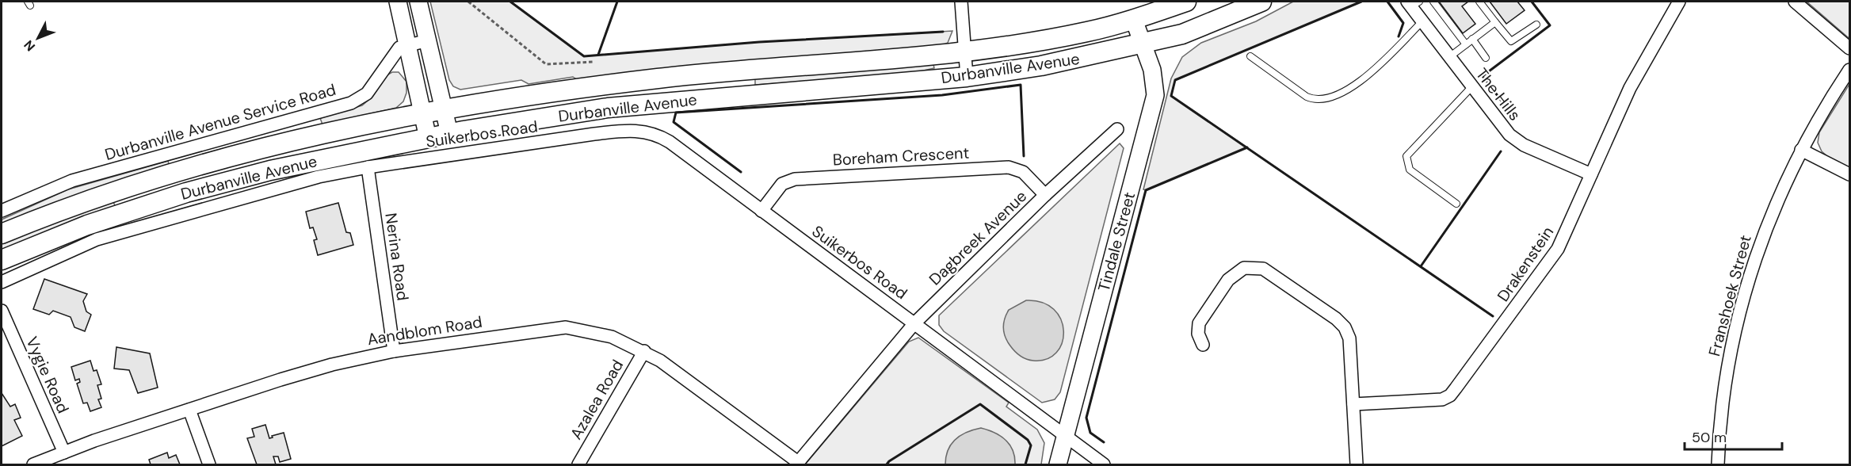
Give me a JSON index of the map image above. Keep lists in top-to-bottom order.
{
  "streets": {
    "main road": ["Durbanville Avenue", "Tindale Street"],
    "street": [
      "The Hills",
      "Durbanville Avenue Service Road",
      "Suikerbos Road",
      "Boreham Crescent",
      "Dagbreek Avenue",
      "Nerina Road",
      "Drakenstein",
      "Franshoek Street",
      "Aandblom Road",
      "Vygie Road",
      "Azalea Road"
    ]
  },
  "crossings": [
    ["Durbanville Avenue", "Tindale Street"],
    ["The Hills", "Drakenstein"],
    ["Suikerbos Road", "Boreham Crescent"],
    ["Suikerbos Road", "Dagbreek Avenue"],
    ["Suikerbos Road", "Tindale Street"],
    ["Suikerbos Road", "Nerina Road"],
    ["Boreham Crescent", "Dagbreek Avenue"],
    ["Dagbreek Avenue", "Aandblom Road"],
    ["Nerina Road", "Aandblom Road"],
    ["Aandblom Road", "Vygie Road"],
    ["Aandblom Road", "Azalea Road"]
  ],
  "scale_bar": "50 m",
  "north": "bottom left"
}
